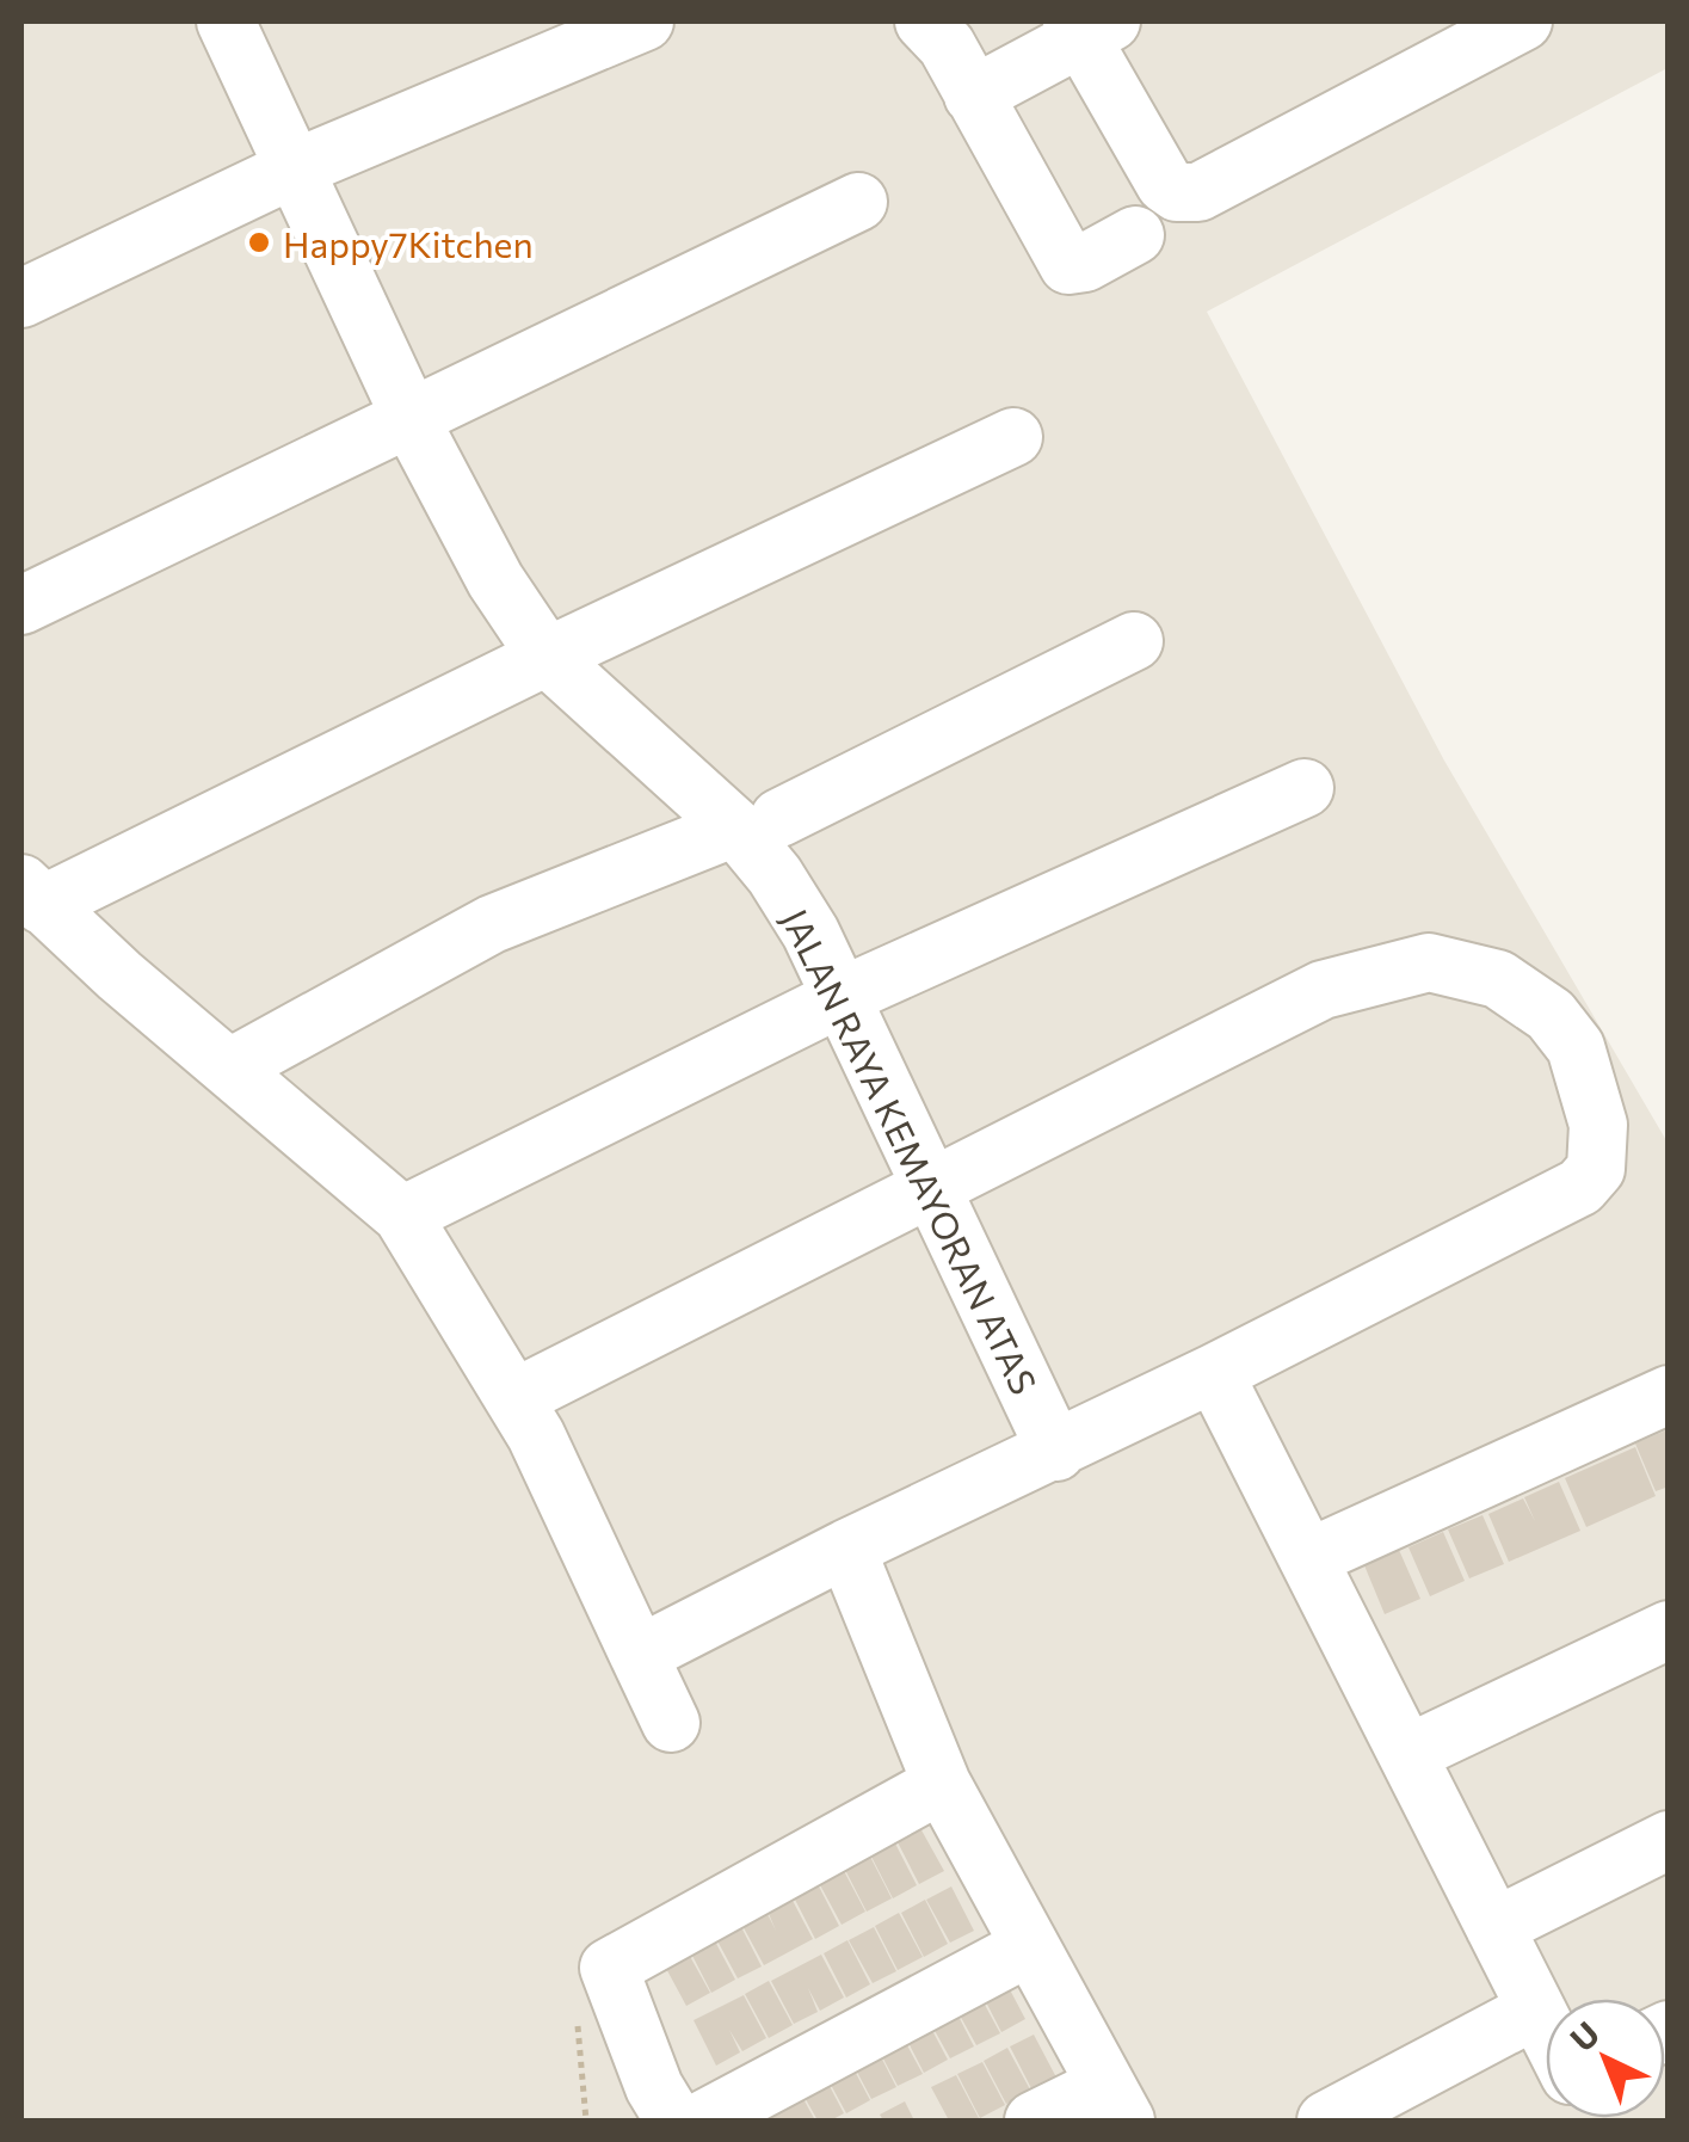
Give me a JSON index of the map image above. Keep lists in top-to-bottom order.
{
  "streets": {
    "street": ["JALAN RAYA KEMAYORAN ATAS"]
  },
  "places": ["Happy7Kitchen"],
  "north": "top left"
}
